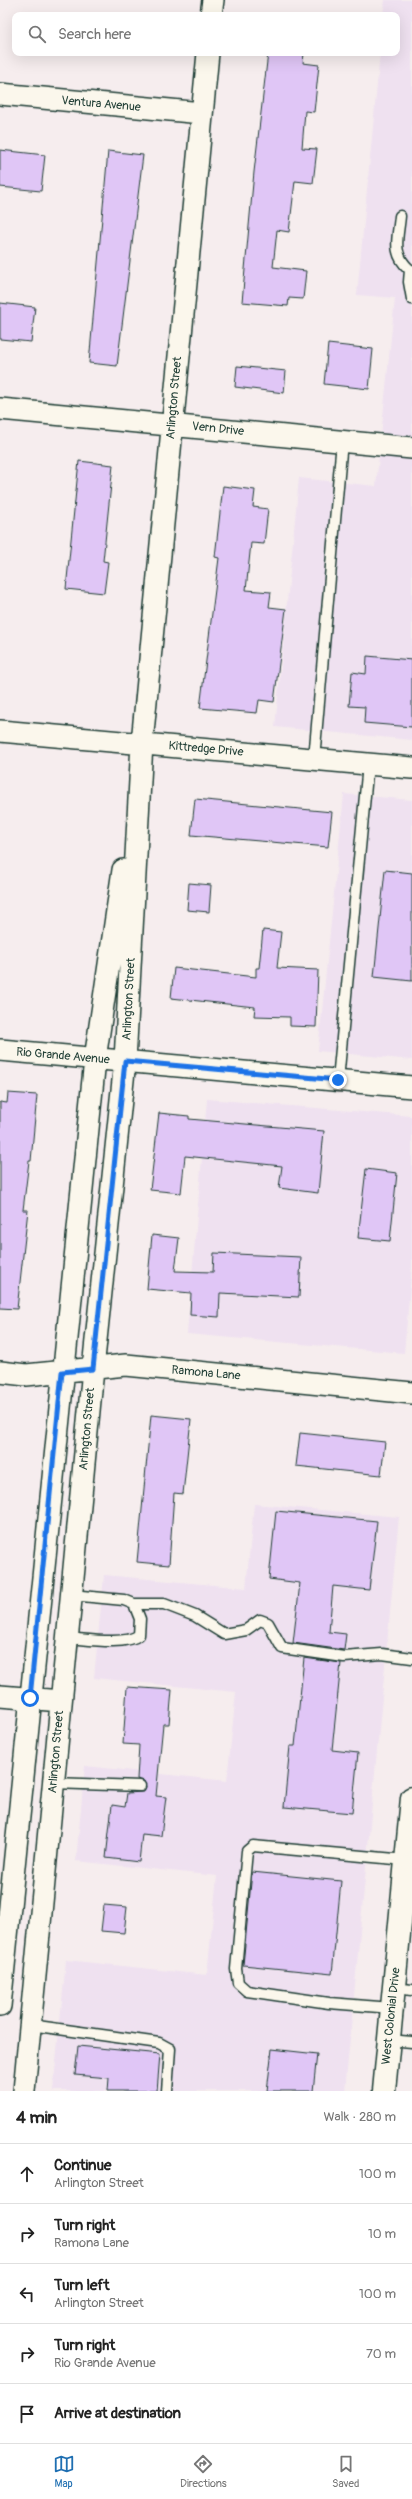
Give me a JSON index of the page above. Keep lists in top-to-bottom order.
{
  "streets": {
    "highway": ["West Colonial Drive"],
    "street": [
      "Ventura Avenue",
      "Arlington Street",
      "Vern Drive",
      "Kittredge Drive",
      "Rio Grande Avenue",
      "Ramona Lane"
    ]
  },
  "crossings": [
    ["Ventura Avenue", "Arlington Street"],
    ["Arlington Street", "Vern Drive"],
    ["Arlington Street", "Kittredge Drive"],
    ["Arlington Street", "Rio Grande Avenue"],
    ["Arlington Street", "Ramona Lane"]
  ],
  "page": {
    "search": "Search here",
    "heading": ["4 min", "Walk · 280 m"],
    "list": [
      ["Continue", "Arlington Street", "100 m"],
      ["Turn right", "Ramona Lane", "10 m"],
      ["Turn left", "Arlington Street", "100 m"],
      ["Turn right", "Rio Grande Avenue", "70 m"],
      "Arrive at destination"
    ],
    "nav": ["Map", "Directions", "Saved"]
  }
}
